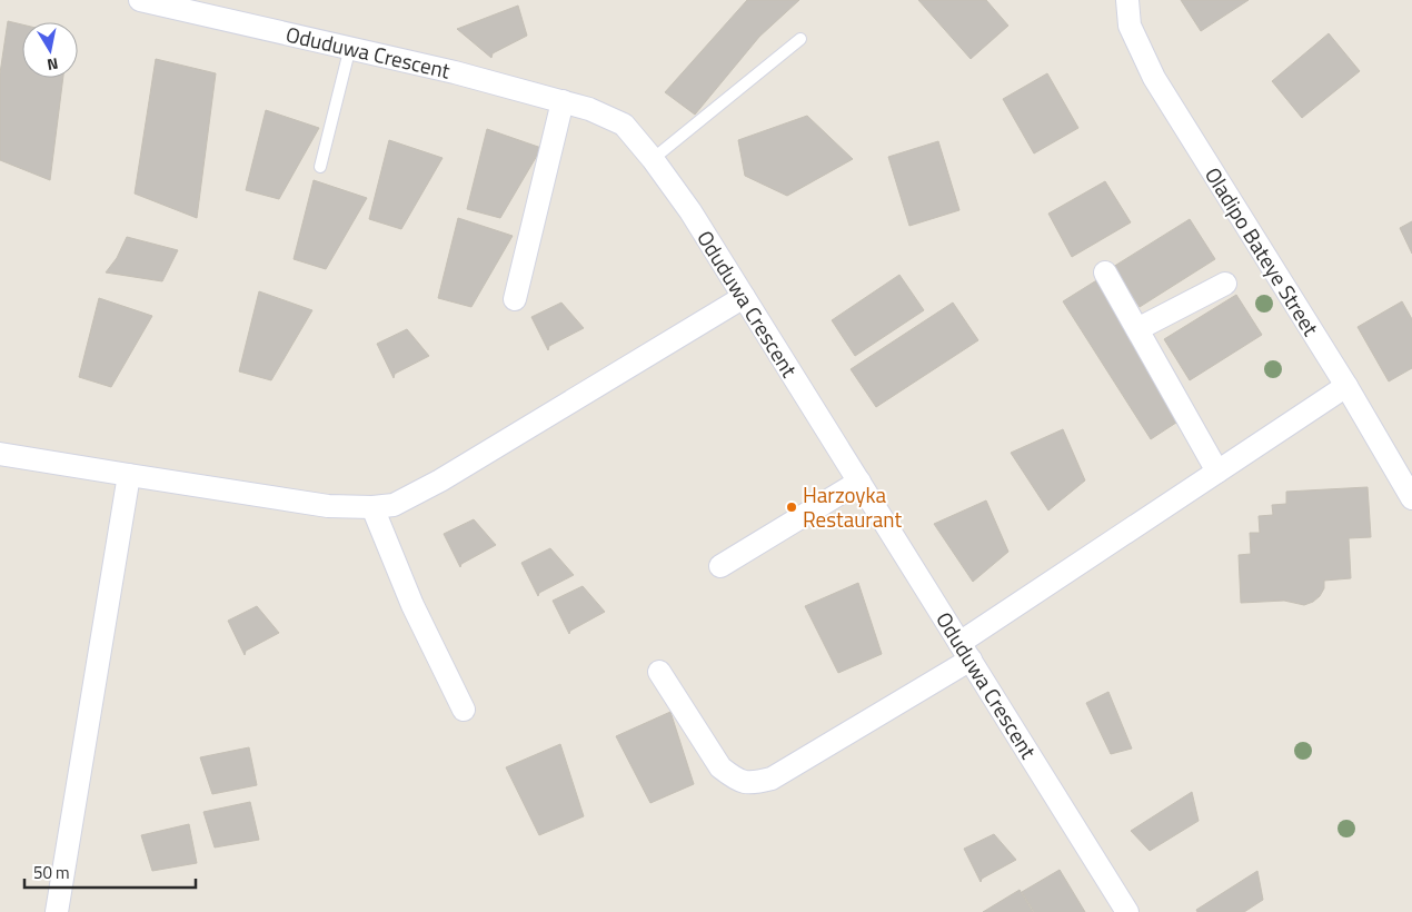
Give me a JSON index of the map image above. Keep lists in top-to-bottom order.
{
  "streets": {
    "street": ["Oduduwa Crescent", "Oladipo Bateye Street"]
  },
  "places": ["Harzoyka Restaurant"],
  "scale_bar": "50 m",
  "north": "bottom"
}
